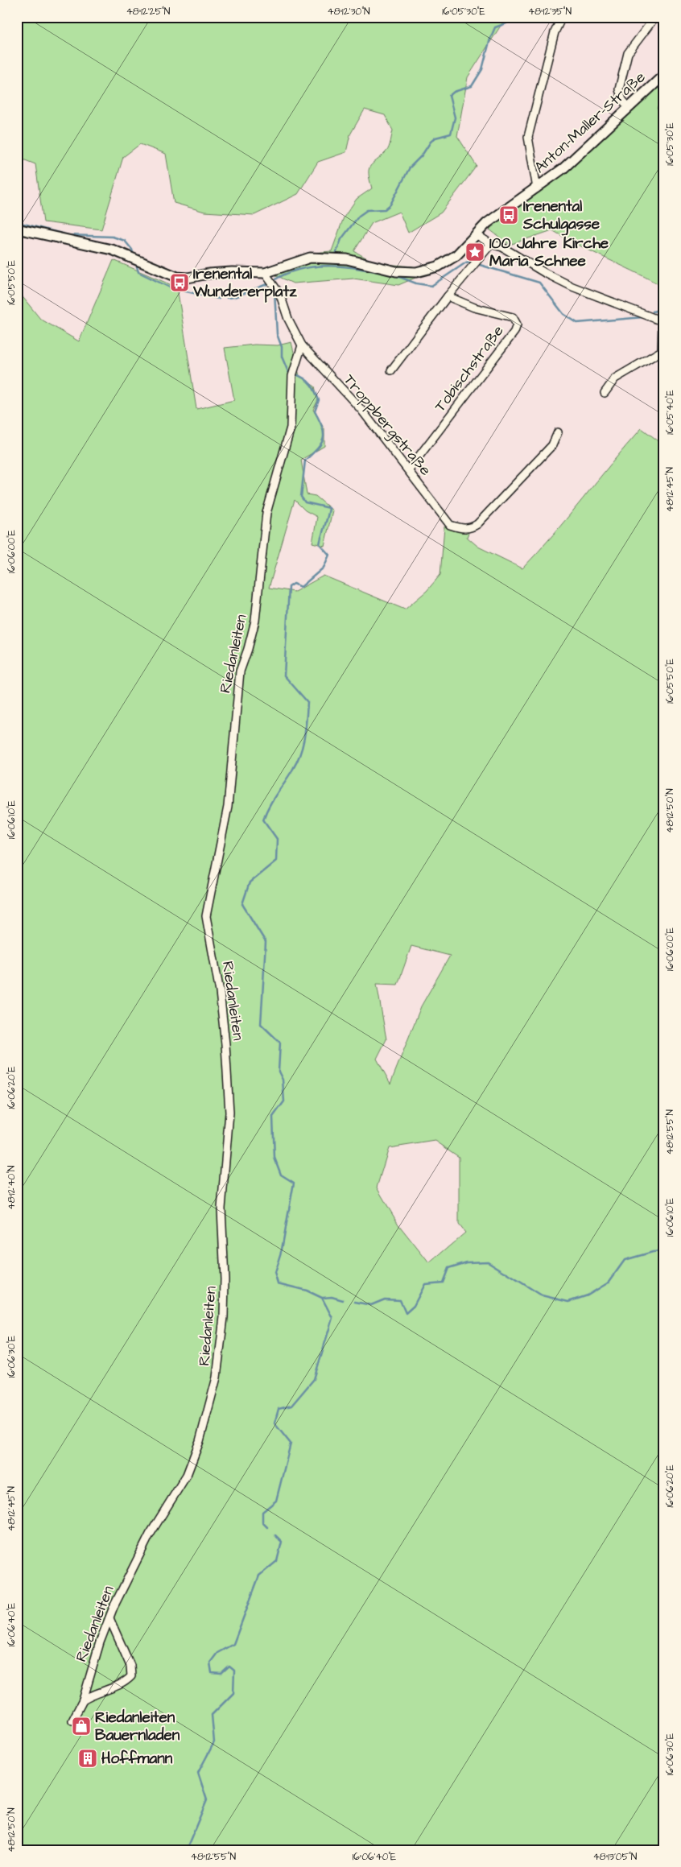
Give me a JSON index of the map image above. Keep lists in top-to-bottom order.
{
  "streets": {
    "street": [
      "Anton-Maller-Straße",
      "Tobischstraße",
      "Troppbergstraße",
      "Riedanleiten"
    ]
  },
  "crossings": [
    ["Tobischstraße", "Troppbergstraße"],
    ["Troppbergstraße", "Riedanleiten"]
  ],
  "places": {
    "bus stop": ["Irenental Schulgasse", "Irenental Wundererplatz"],
    "place": ["100 Jahre Kirche Maria Schnee"],
    "shop": ["Riedanleiten Bauernladen"],
    "building": ["Hoffmann"]
  },
  "coordinates": [
    "48°12'25\"N",
    "48°12'30\"N",
    "16°05'30\"E",
    "48°12'35\"N",
    "16°05'50\"E",
    "16°05'40\"E",
    "48°12'45\"N",
    "16°06'00\"E",
    "48°12'50\"N",
    "16°06'10\"E",
    "16°06'20\"E",
    "48°12'55\"N",
    "48°12'40\"N",
    "16°06'30\"E",
    "16°06'40\"E",
    "48°13'05\"N"
  ]
}
